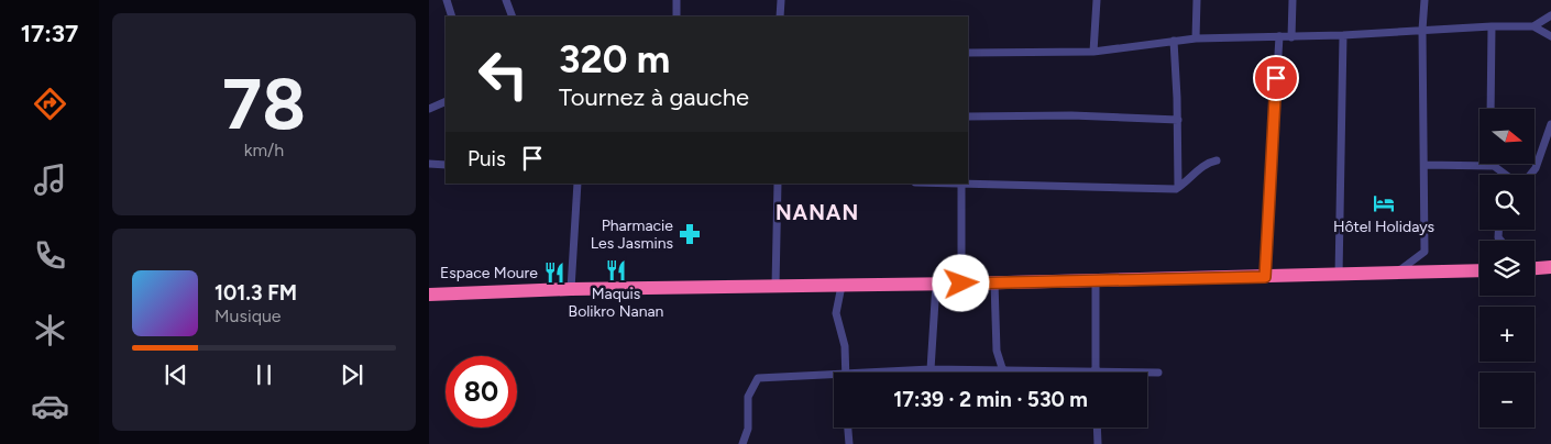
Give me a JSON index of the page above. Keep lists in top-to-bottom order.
{
  "districts": ["NANAN"],
  "places": {
    "hotel": ["Hôtel Holidays"],
    "pharmacy": ["Pharmacie Les Jasmins"],
    "restaurant": ["Maquis Bolikro Nanan", "Espace Moure"]
  },
  "north": "right",
  "page": {
    "tabs": "17:37",
    "tile": ["78", "km/h"],
    "turn": ["320 m", "Tournez à gauche"],
    "map_buttons": ["+", "−"],
    "then": "Puis",
    "song": ["101.3 FM", "Musique"],
    "limit": "80",
    "trip": "17:39 · 2 min · 530 m"
  }
}
